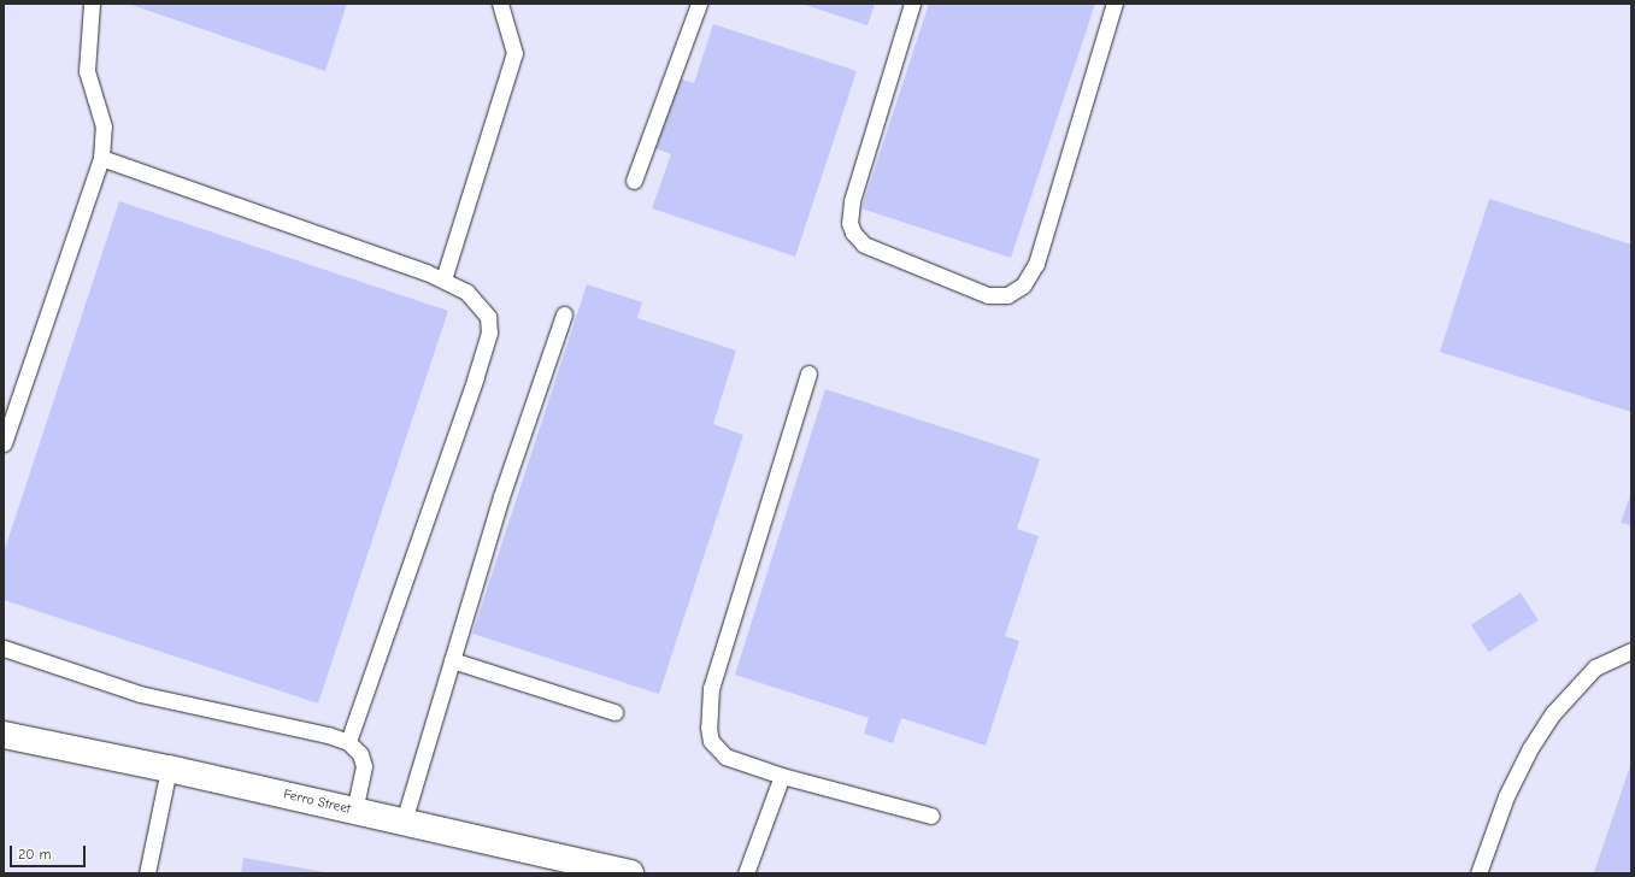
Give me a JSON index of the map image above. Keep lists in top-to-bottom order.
{
  "streets": {
    "street": ["Ferro Street"]
  },
  "scale_bar": "20 m"
}
